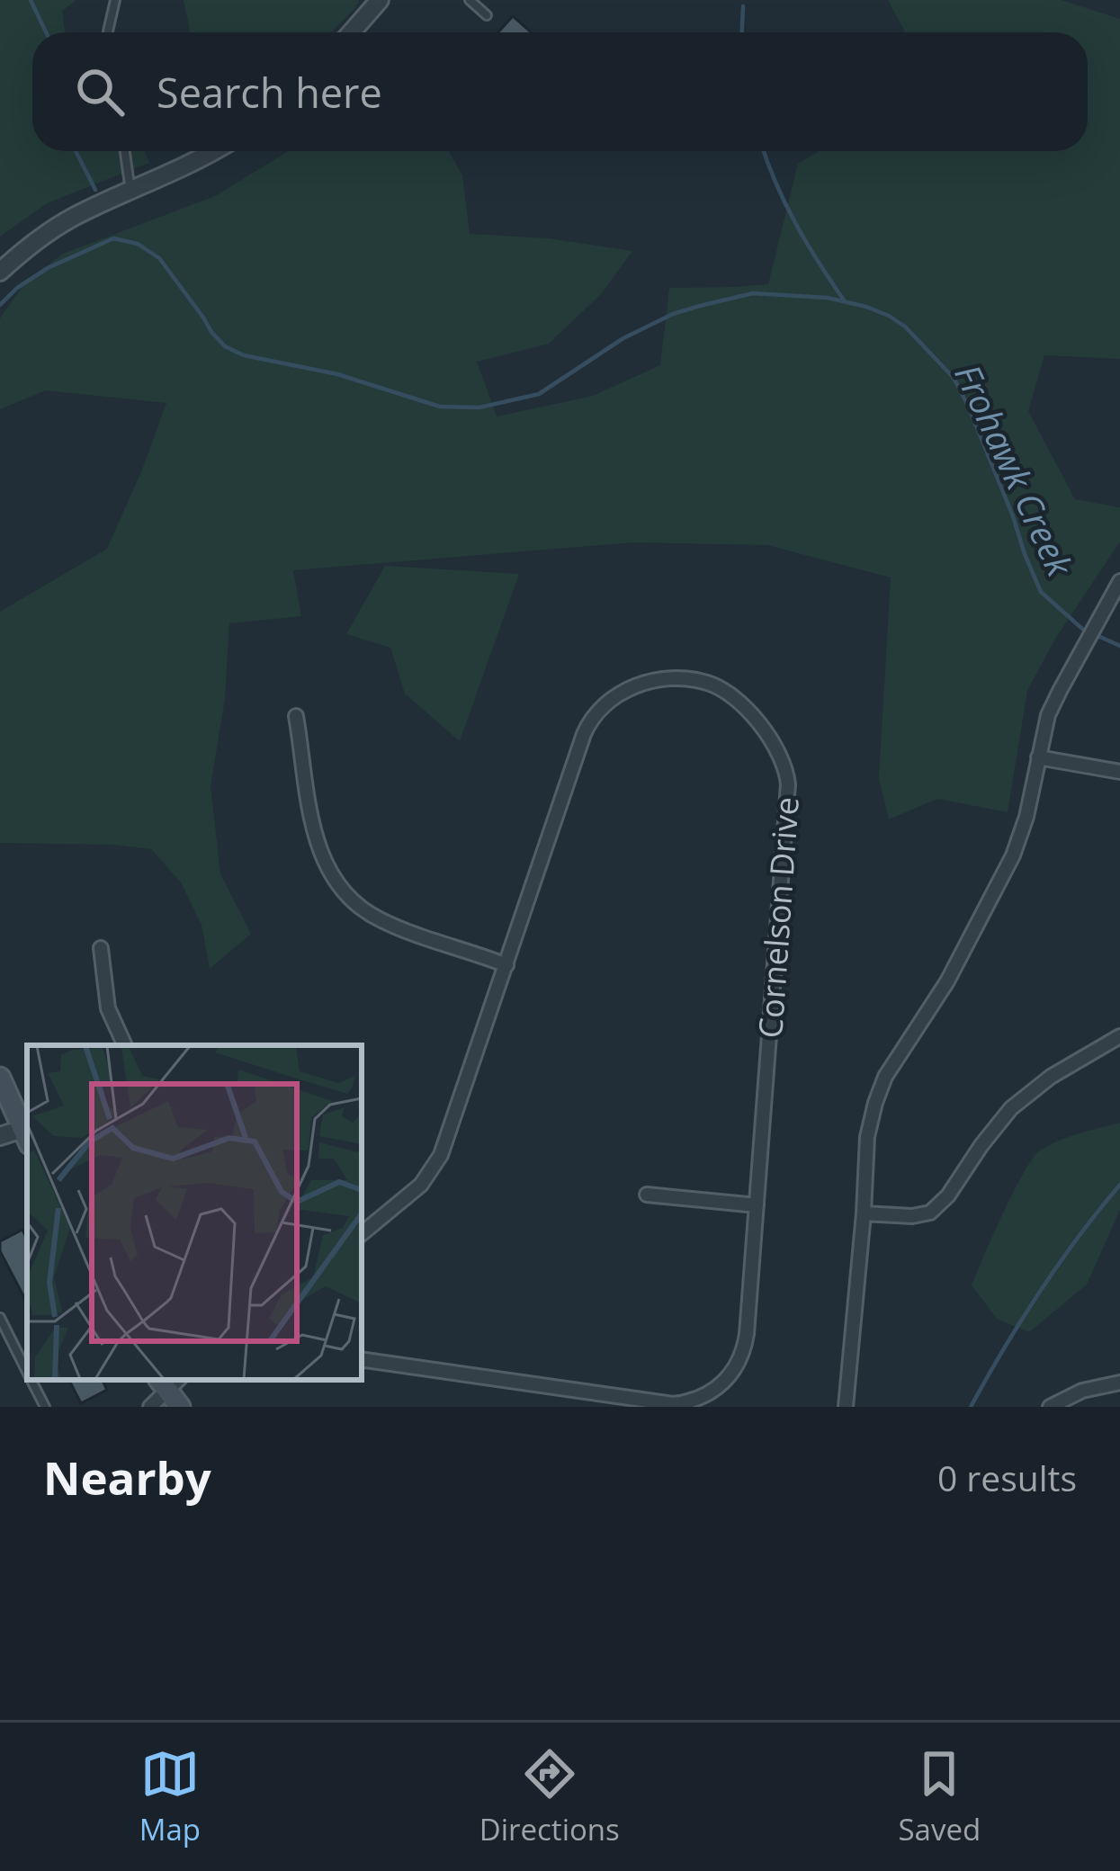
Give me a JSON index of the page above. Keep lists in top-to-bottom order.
{
  "streets": {
    "street": ["Cornelson Drive"]
  },
  "water": ["Frohawk Creek"],
  "page": {
    "search": "Search here",
    "heading": ["Nearby", "0 results"],
    "nav": ["Map", "Directions", "Saved"]
  }
}
